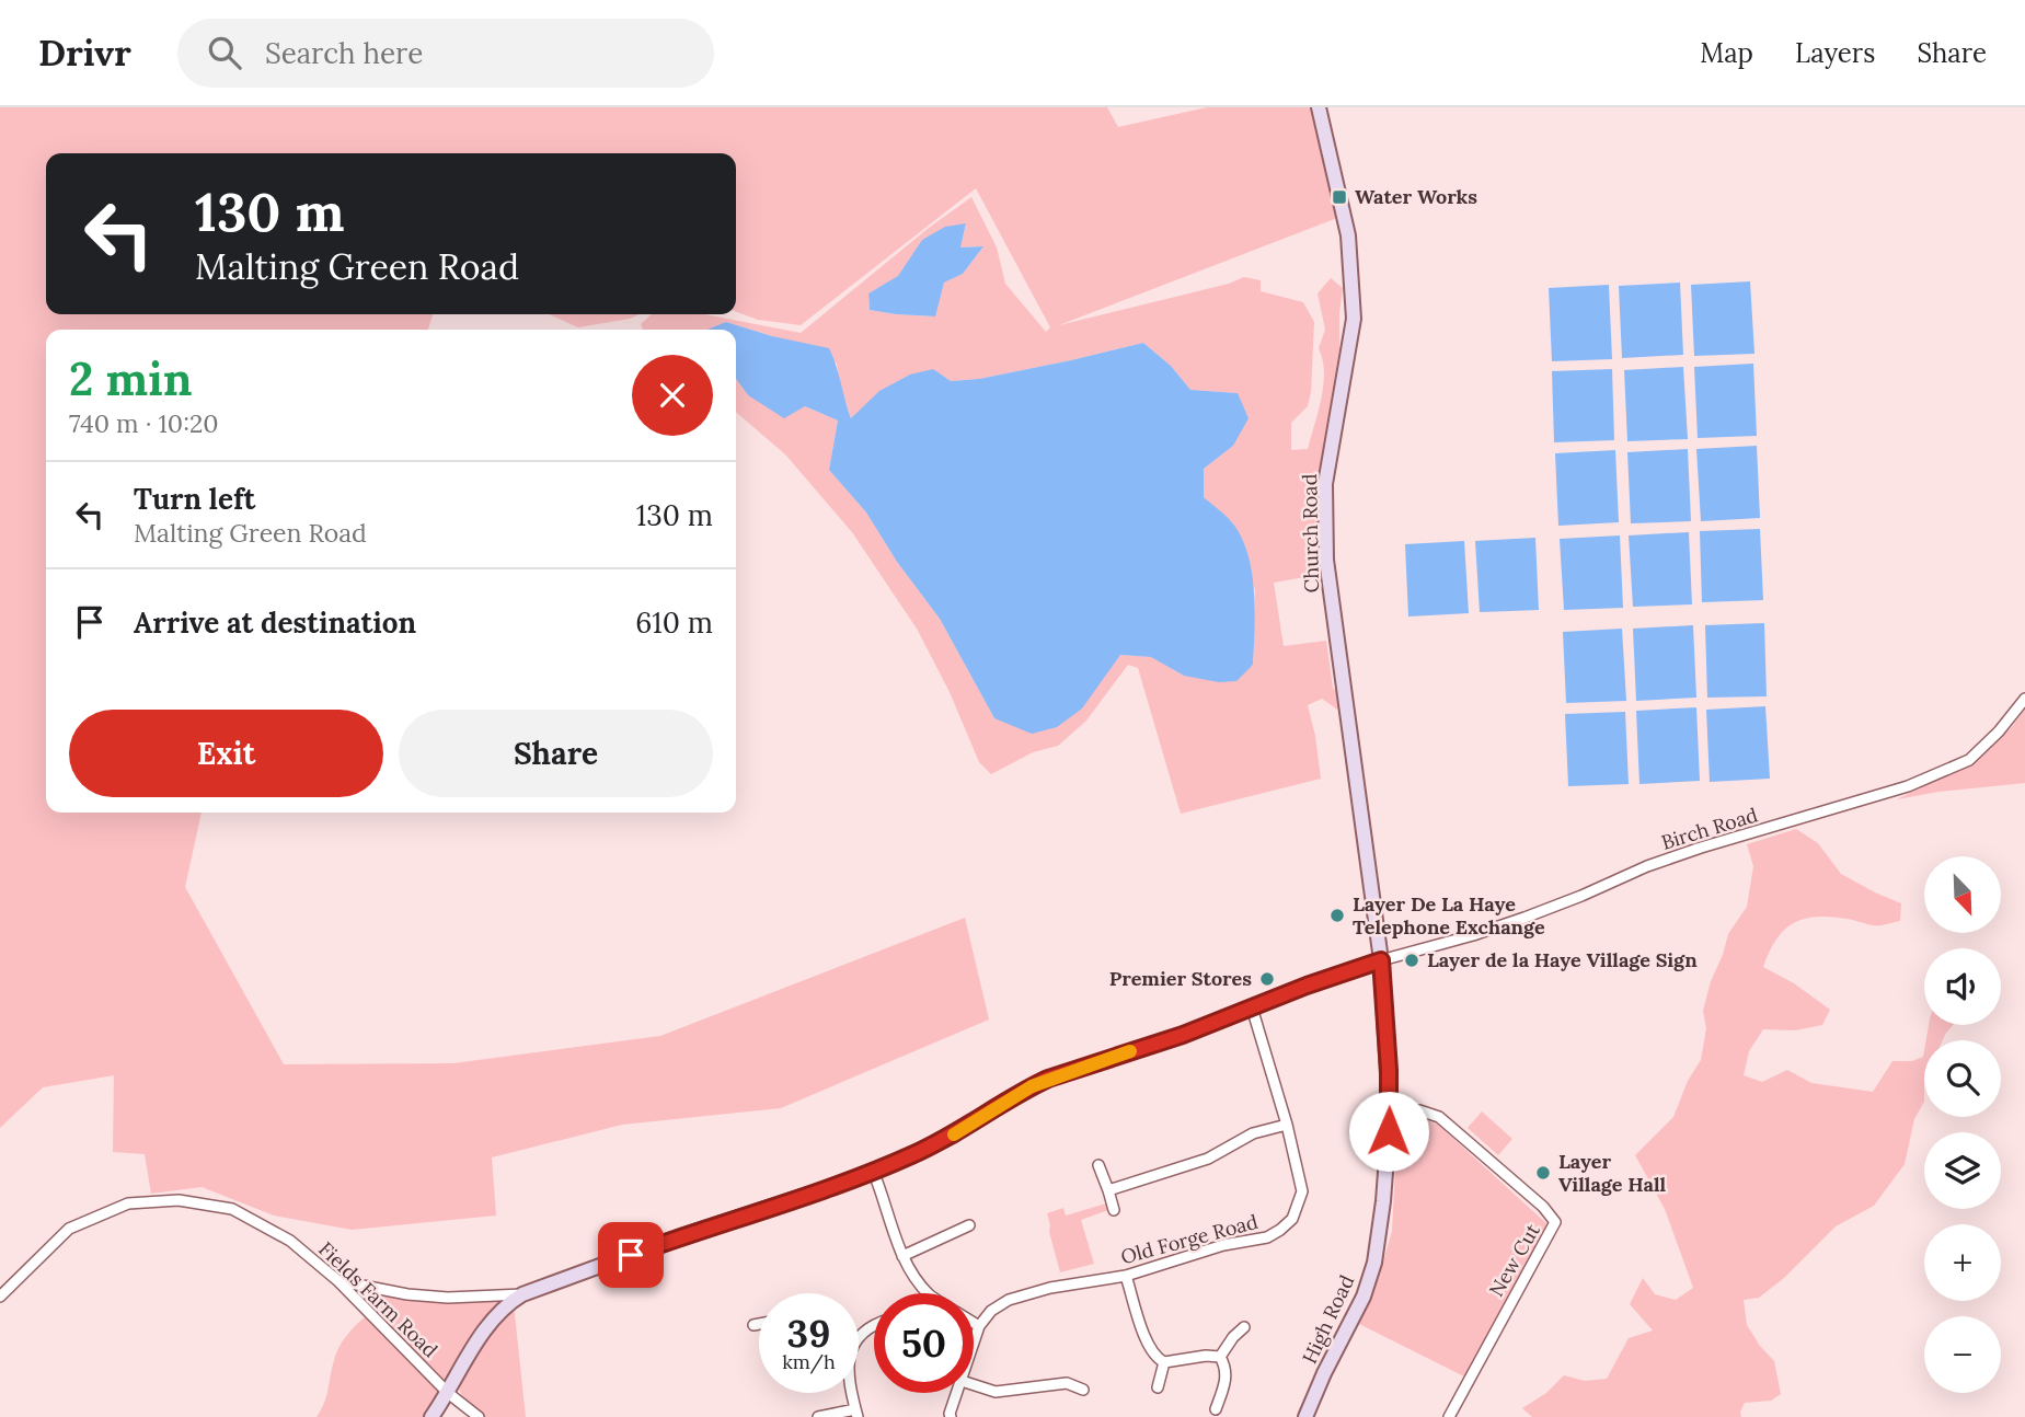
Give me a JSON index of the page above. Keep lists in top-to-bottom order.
{
  "streets": {
    "main road": ["Church Road", "High Road"],
    "street": [
      "Birch Road",
      "Old Forge Road",
      "New Cut",
      "Fields Farm Road"
    ]
  },
  "crossings": [
    ["Church Road", "Birch Road"],
    ["Church Road", "High Road"],
    ["Birch Road", "High Road"],
    ["New Cut", "High Road"]
  ],
  "places": {
    "transit": ["Water Works"],
    "other": [
      "Layer De La Haye Telephone Exchange",
      "Layer de la Haye Village Sign",
      "Premier Stores",
      "Layer Village Hall"
    ]
  },
  "north": "bottom right",
  "page": {
    "header": "Drivr",
    "search": "Search here",
    "nav": ["Map", "Layers", "Share"],
    "turn": ["130 m", "Malting Green Road"],
    "heading": ["2 min", "740 m · 10:20"],
    "list": [
      {
        "name": "Turn left",
        "note": "Malting Green Road",
        "value": "130 m"
      },
      {
        "name": "Arrive at destination",
        "value": "610 m"
      }
    ],
    "buttons": ["Exit", "Share"],
    "map_buttons": ["+", "−"],
    "speed": "39 km/h",
    "limit": "50"
  }
}
